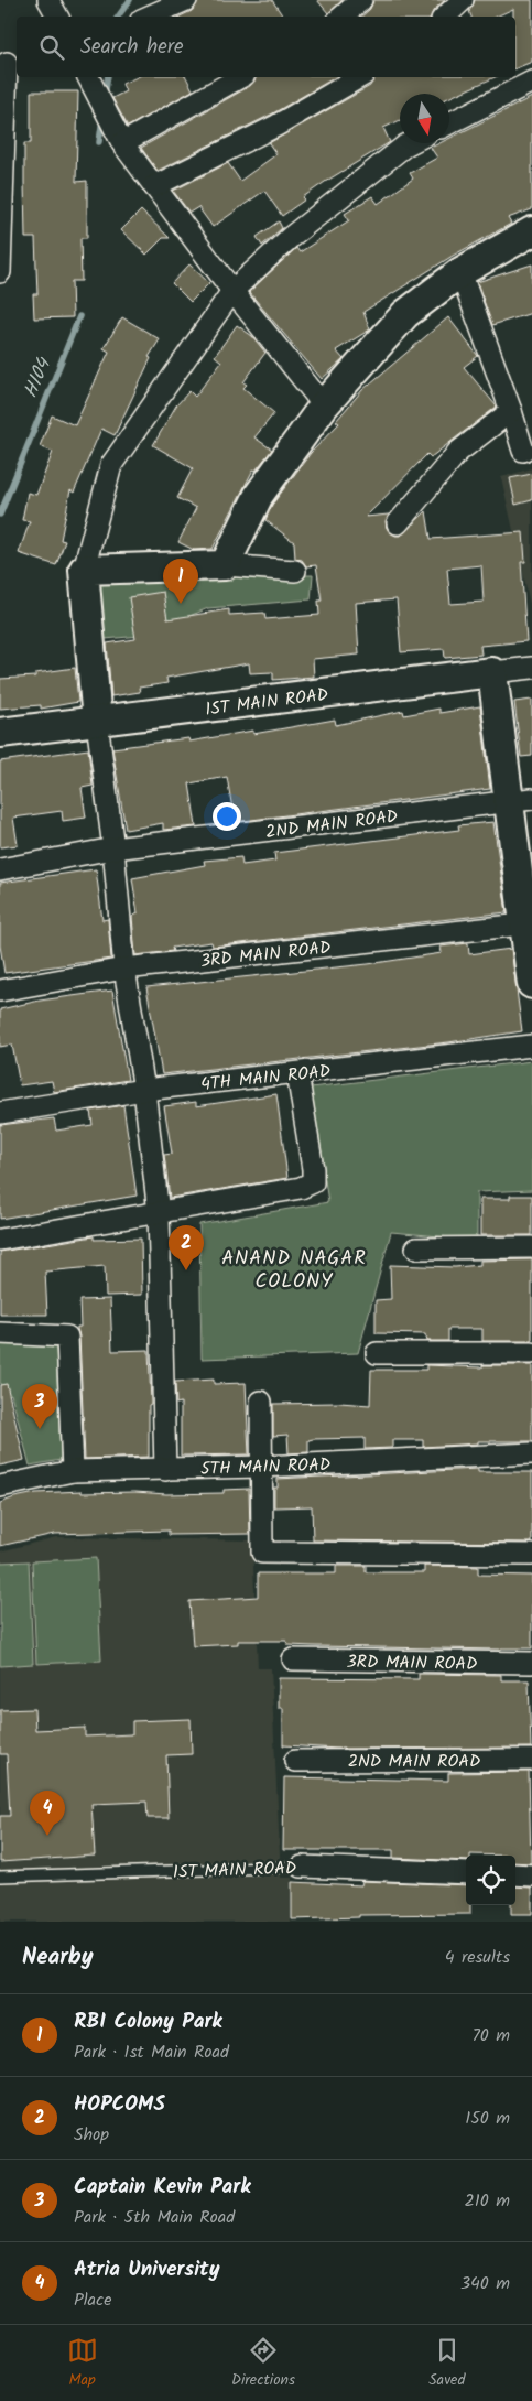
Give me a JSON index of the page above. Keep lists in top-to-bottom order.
{
  "streets": {
    "street": [
      "1ST MAIN ROAD",
      "2ND MAIN ROAD",
      "3RD MAIN ROAD",
      "4TH MAIN ROAD",
      "5TH MAIN ROAD"
    ]
  },
  "districts": ["ANAND NAGAR COLONY"],
  "water": ["H104"],
  "north": "bottom",
  "page": {
    "search": "Search here",
    "pins": [
      "1",
      "2",
      "3",
      "4"
    ],
    "heading": ["Nearby", "4 results"],
    "list": [
      {
        "mark": "1",
        "name": "RBI Colony Park",
        "note": "Park · 1st Main Road",
        "value": "70 m"
      },
      {
        "mark": "2",
        "name": "HOPCOMS",
        "note": "Shop",
        "value": "150 m"
      },
      {
        "mark": "3",
        "name": "Captain Kevin Park",
        "note": "Park · 5th Main Road",
        "value": "210 m"
      },
      {
        "mark": "4",
        "name": "Atria University",
        "note": "Place",
        "value": "340 m"
      }
    ],
    "nav": ["Map", "Directions", "Saved"]
  }
}
